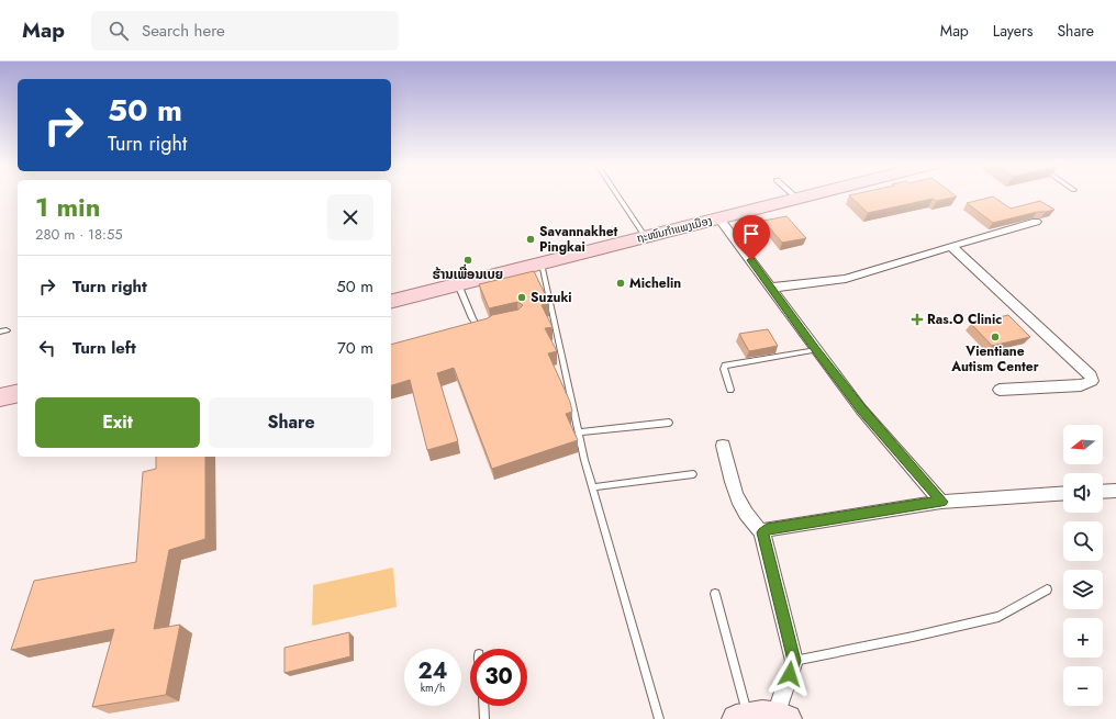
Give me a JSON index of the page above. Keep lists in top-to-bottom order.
{
  "streets": {
    "main road": ["ຖະໜົນກຳແພງເມືອງ"]
  },
  "places": {
    "other": [
      "Savannakhet Pingkai",
      "ຮ້ານເພື່ອນເບຍ",
      "Michelin",
      "Suzuki",
      "Vientiane Autism Center"
    ],
    "health": ["Ras.O Clinic"]
  },
  "north": "left",
  "page": {
    "header": "Map",
    "search": "Search here",
    "nav": ["Map", "Layers", "Share"],
    "turn": ["50 m", "Turn right"],
    "heading": ["1 min", "280 m · 18:55"],
    "list": [
      {
        "name": "Turn right",
        "value": "50 m"
      },
      {
        "name": "Turn left",
        "value": "70 m"
      }
    ],
    "buttons": ["Exit", "Share"],
    "map_buttons": ["+", "−"],
    "speed": "24 km/h",
    "limit": "30"
  }
}
